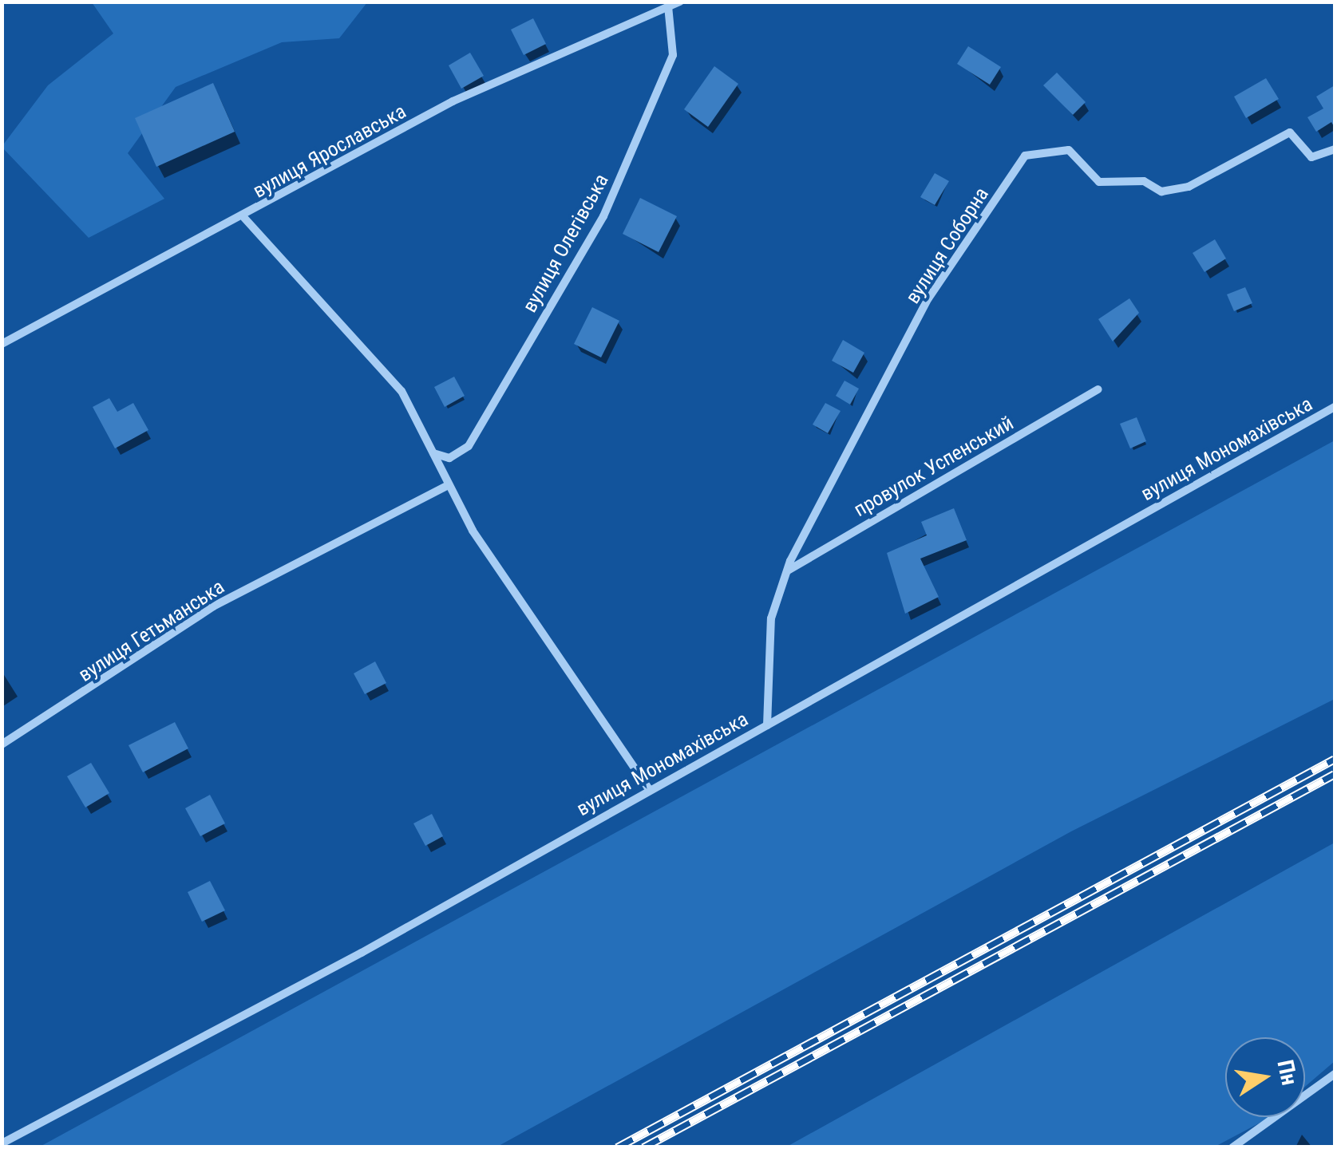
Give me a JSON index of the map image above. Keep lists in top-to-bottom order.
{
  "streets": {
    "street": [
      "вулиця Ярославська",
      "вулиця Олегівська",
      "вулиця Соборна",
      "вулиця Мономахівська",
      "провулок Успенський",
      "вулиця Гетьманська"
    ]
  },
  "crossings": [
    ["вулиця Ярославська", "вулиця Олегівська"],
    ["вулиця Соборна", "вулиця Мономахівська"],
    ["вулиця Соборна", "провулок Успенський"]
  ],
  "north": "right"
}
